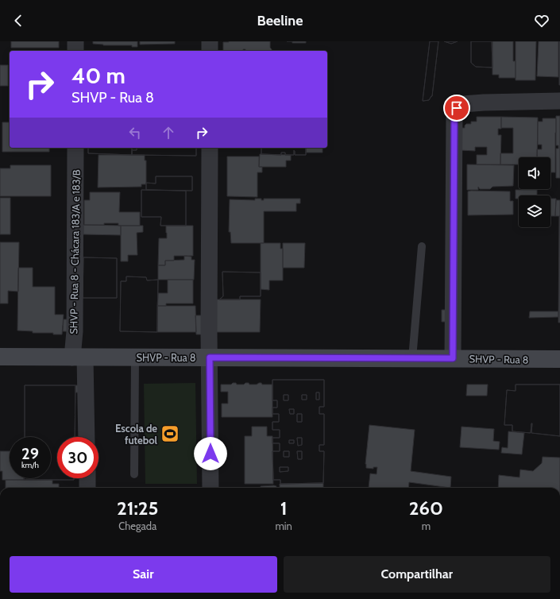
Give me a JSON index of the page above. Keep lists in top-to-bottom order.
{
  "streets": {
    "street": ["SHVP - Rua 8 - Chácara 183/A e 183/B", "SHVP - Rua 8"]
  },
  "crossings": [
    ["SHVP - Rua 8 - Chácara 183/A e 183/B", "SHVP - Rua 8"]
  ],
  "places": {
    "sports": ["Escola de futebol"]
  },
  "page": {
    "header": "Beeline",
    "turn": ["40 m", "SHVP - Rua 8"],
    "speed": "29 km/h",
    "limit": "30",
    "eta": [
      "21:25",
      "Chegada",
      "1",
      "min",
      "260",
      "m"
    ],
    "buttons": ["Sair", "Compartilhar"]
  }
}
